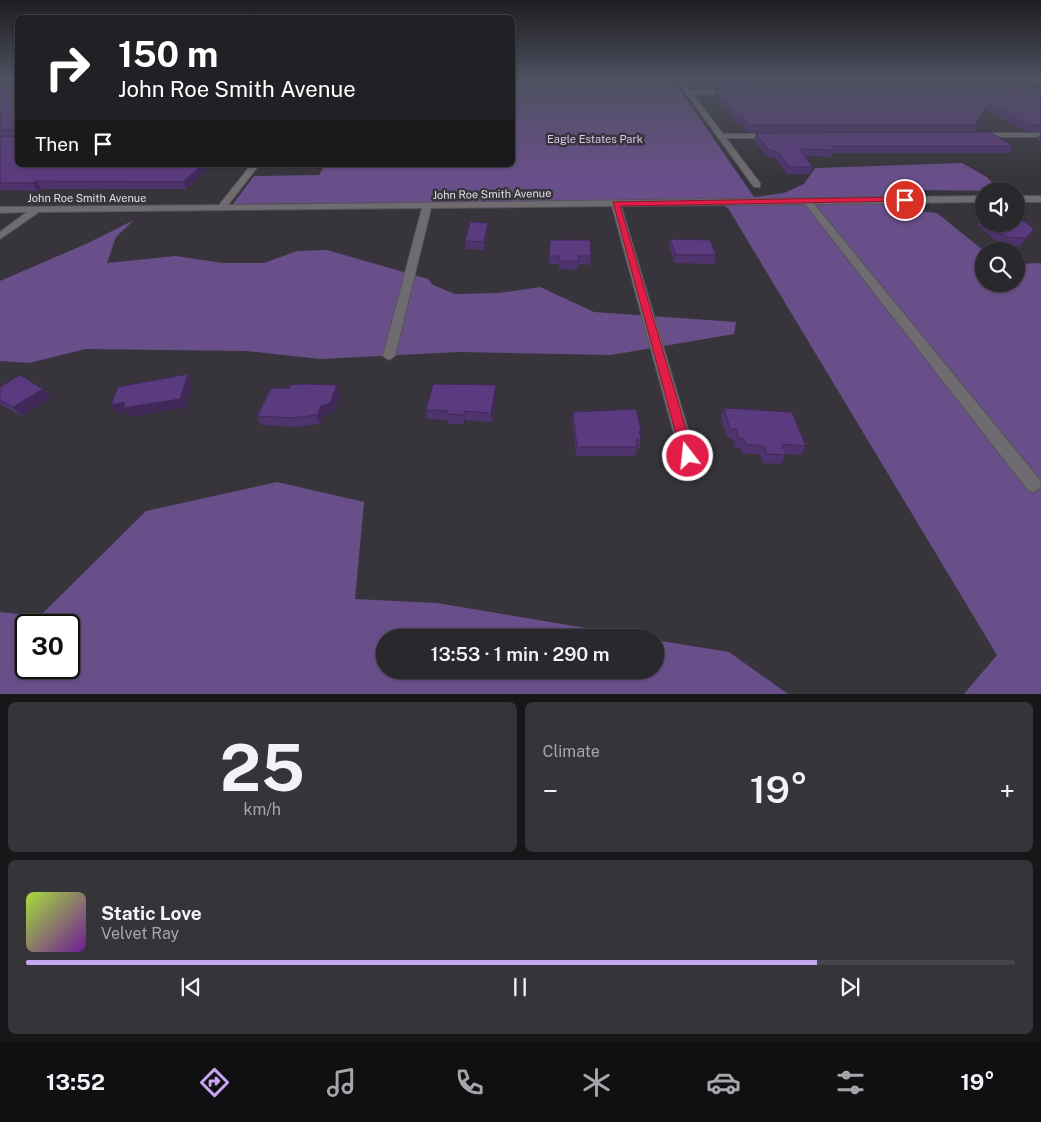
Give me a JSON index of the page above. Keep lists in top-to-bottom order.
{
  "streets": {
    "street": ["John Roe Smith Avenue"]
  },
  "parks": ["Eagle Estates Park"],
  "page": {
    "turn": ["150 m", "John Roe Smith Avenue"],
    "then": "Then",
    "limit": "30",
    "trip": "13:53 · 1 min · 290 m",
    "tile": [
      ["25", "km/h"],
      "Climate"
    ],
    "heat": ["−", "19°", "+"],
    "song": ["Static Love", "Velvet Ray"],
    "tabs": ["13:52", "19°"]
  }
}
